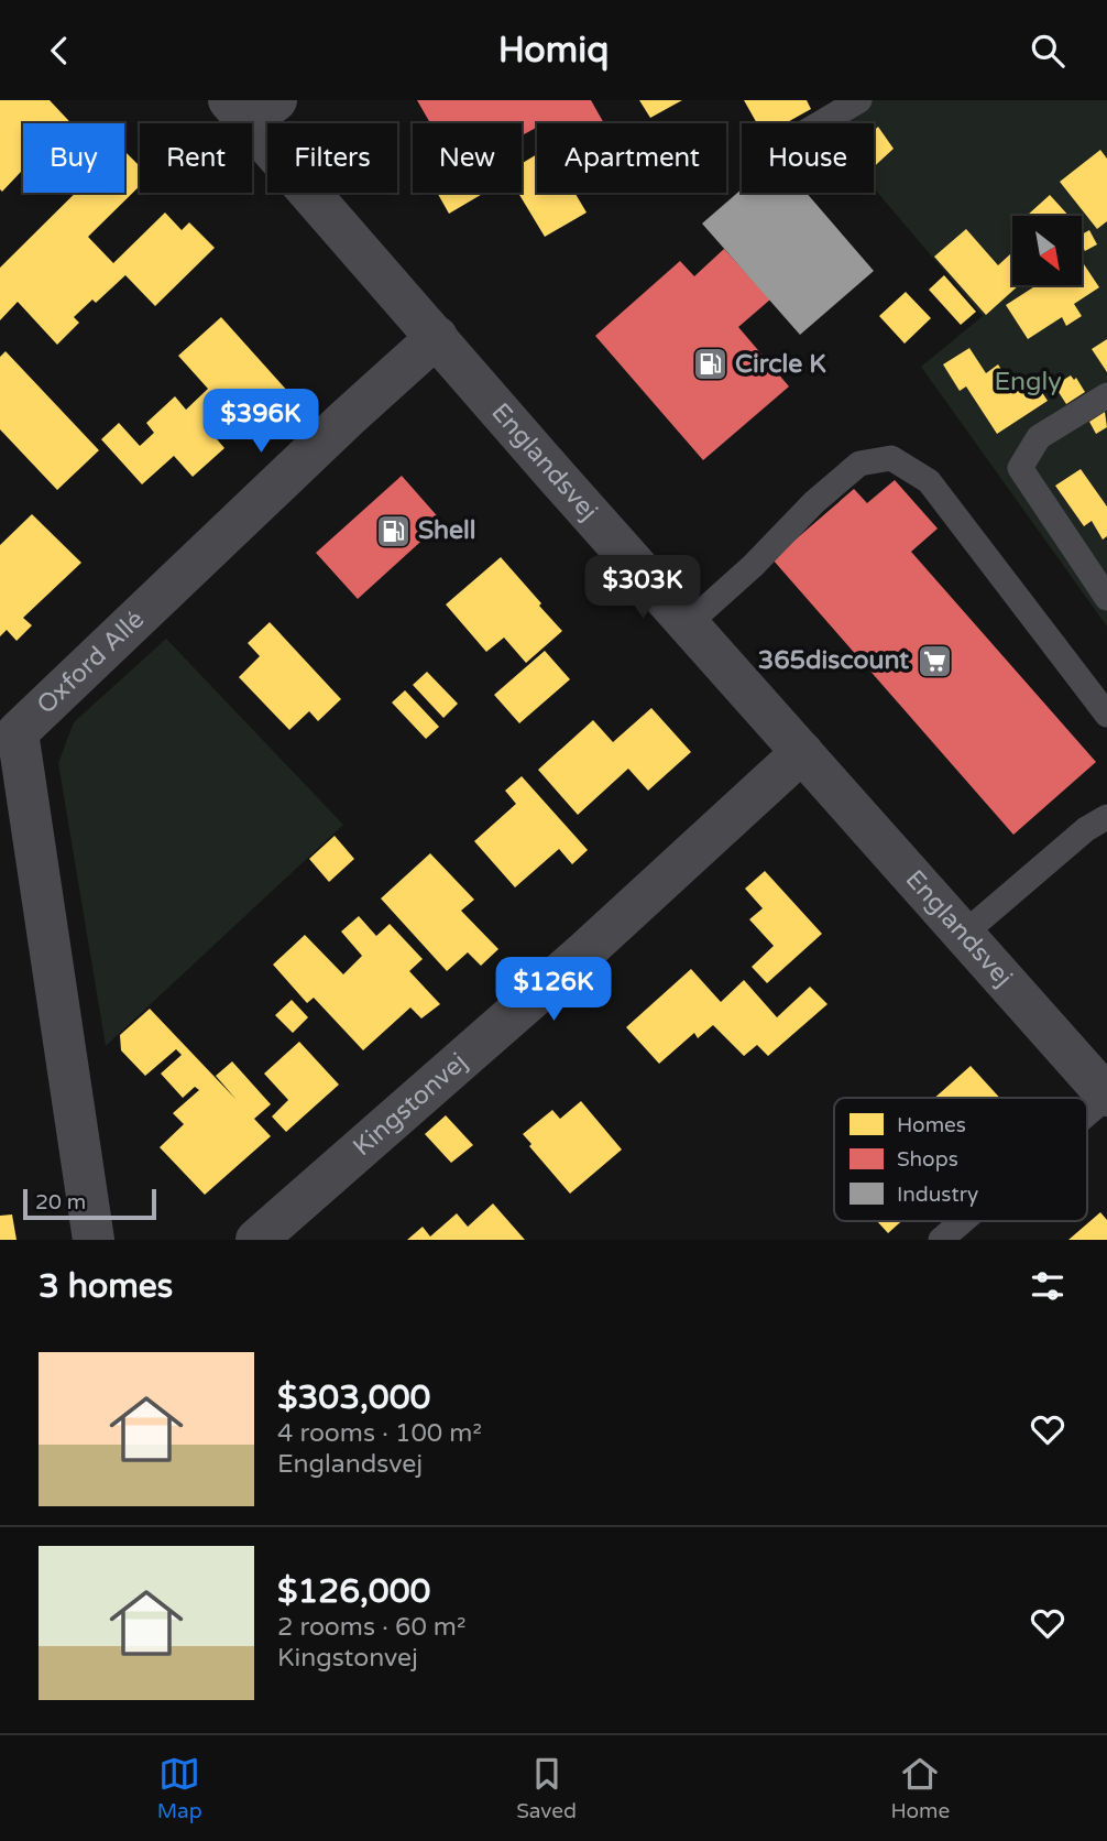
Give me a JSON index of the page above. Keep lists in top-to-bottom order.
{
  "streets": {
    "street": ["Englandsvej", "Oxford Allé", "Kingstonvej"]
  },
  "crossings": [
    ["Englandsvej", "Oxford Allé"],
    ["Englandsvej", "Kingstonvej"]
  ],
  "parks": ["Engly"],
  "places": {
    "fuel station": ["Circle K", "Shell"],
    "supermarket": ["365discount"]
  },
  "legend": ["Homes", "Shops", "Industry"],
  "scale_bar": "20 m",
  "north": "bottom right",
  "page": {
    "header": "Homiq",
    "chip": [
      "Buy",
      "Rent",
      "Filters",
      "New",
      "Apartment",
      "House"
    ],
    "price": ["$396K", "$303K", "$126K"],
    "scale": "20 m",
    "heading": "3 homes",
    "list": [
      {
        "name": "$303,000",
        "note": "4 rooms · 100 m² · Englandsvej"
      },
      {
        "name": "$126,000",
        "note": "2 rooms · 60 m² · Kingstonvej"
      }
    ],
    "tabs": ["Map", "Saved", "Home"]
  }
}
